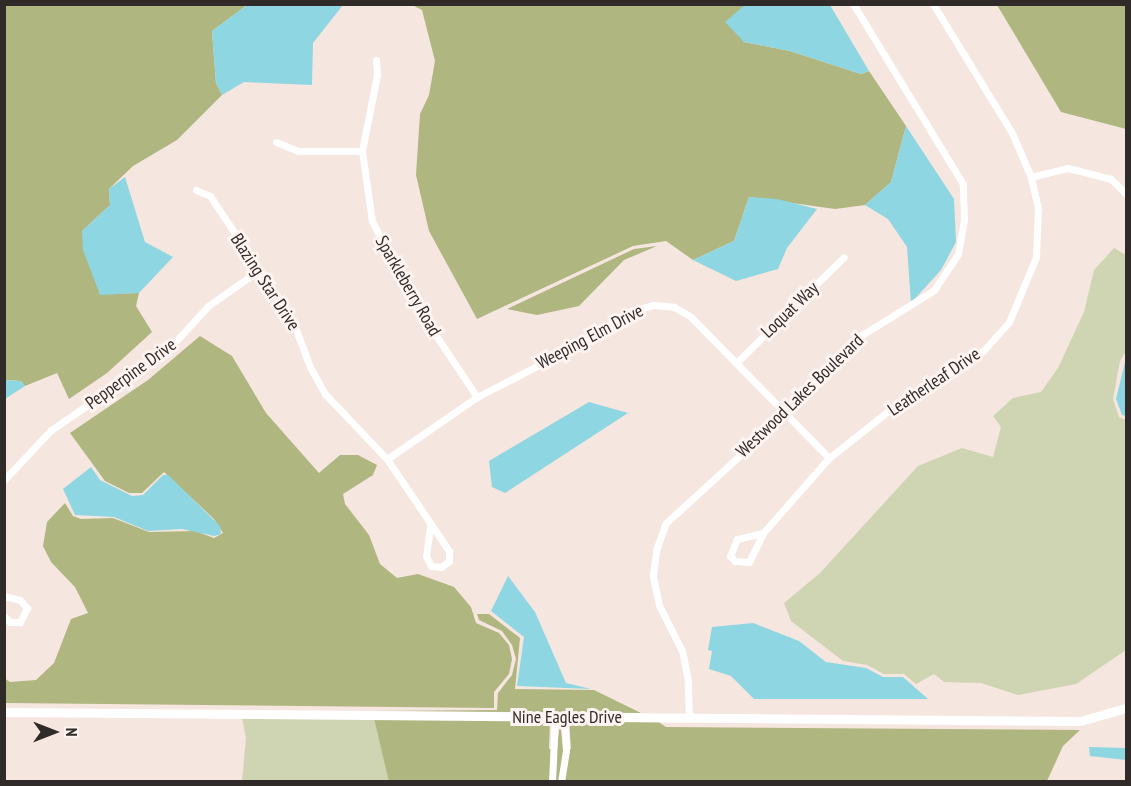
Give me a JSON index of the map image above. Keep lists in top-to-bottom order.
{
  "streets": {
    "street": [
      "Blazing Star Drive",
      "Sparkleberry Road",
      "Loquat Way",
      "Weeping Elm Drive",
      "Pepperpine Drive",
      "Leatherleaf Drive",
      "Westwood Lakes Boulevard",
      "Nine Eagles Drive"
    ]
  },
  "crossings": [
    ["Blazing Star Drive", "Weeping Elm Drive"],
    ["Blazing Star Drive", "Pepperpine Drive"],
    ["Sparkleberry Road", "Weeping Elm Drive"],
    ["Loquat Way", "Weeping Elm Drive"],
    ["Weeping Elm Drive", "Leatherleaf Drive"],
    ["Weeping Elm Drive", "Westwood Lakes Boulevard"],
    ["Westwood Lakes Boulevard", "Nine Eagles Drive"]
  ],
  "north": "right"
}
